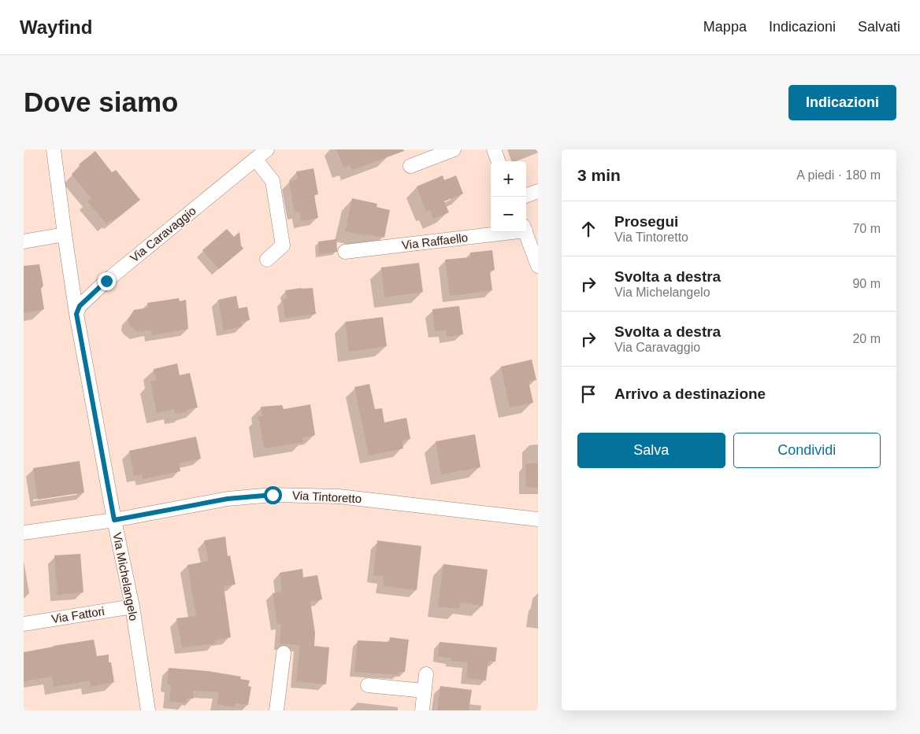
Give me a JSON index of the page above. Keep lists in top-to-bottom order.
{
  "streets": {
    "street": [
      "Via Caravaggio",
      "Via Raffaello",
      "Via Tintoretto",
      "Via Michelangelo",
      "Via Fattori"
    ]
  },
  "crossings": [
    ["Via Caravaggio", "Via Michelangelo"],
    ["Via Tintoretto", "Via Michelangelo"],
    ["Via Michelangelo", "Via Fattori"]
  ],
  "page": {
    "header": "Wayfind",
    "nav": ["Mappa", "Indicazioni", "Salvati"],
    "buttons": [
      "Indicazioni",
      ["Salva", "Condividi"]
    ],
    "title": "Dove siamo",
    "heading": ["3 min", "A piedi · 180 m"],
    "map_buttons": ["+", "−"],
    "list": [
      ["Prosegui", "Via Tintoretto", "70 m"],
      ["Svolta a destra", "Via Michelangelo", "90 m"],
      ["Svolta a destra", "Via Caravaggio", "20 m"],
      "Arrivo a destinazione"
    ]
  }
}
